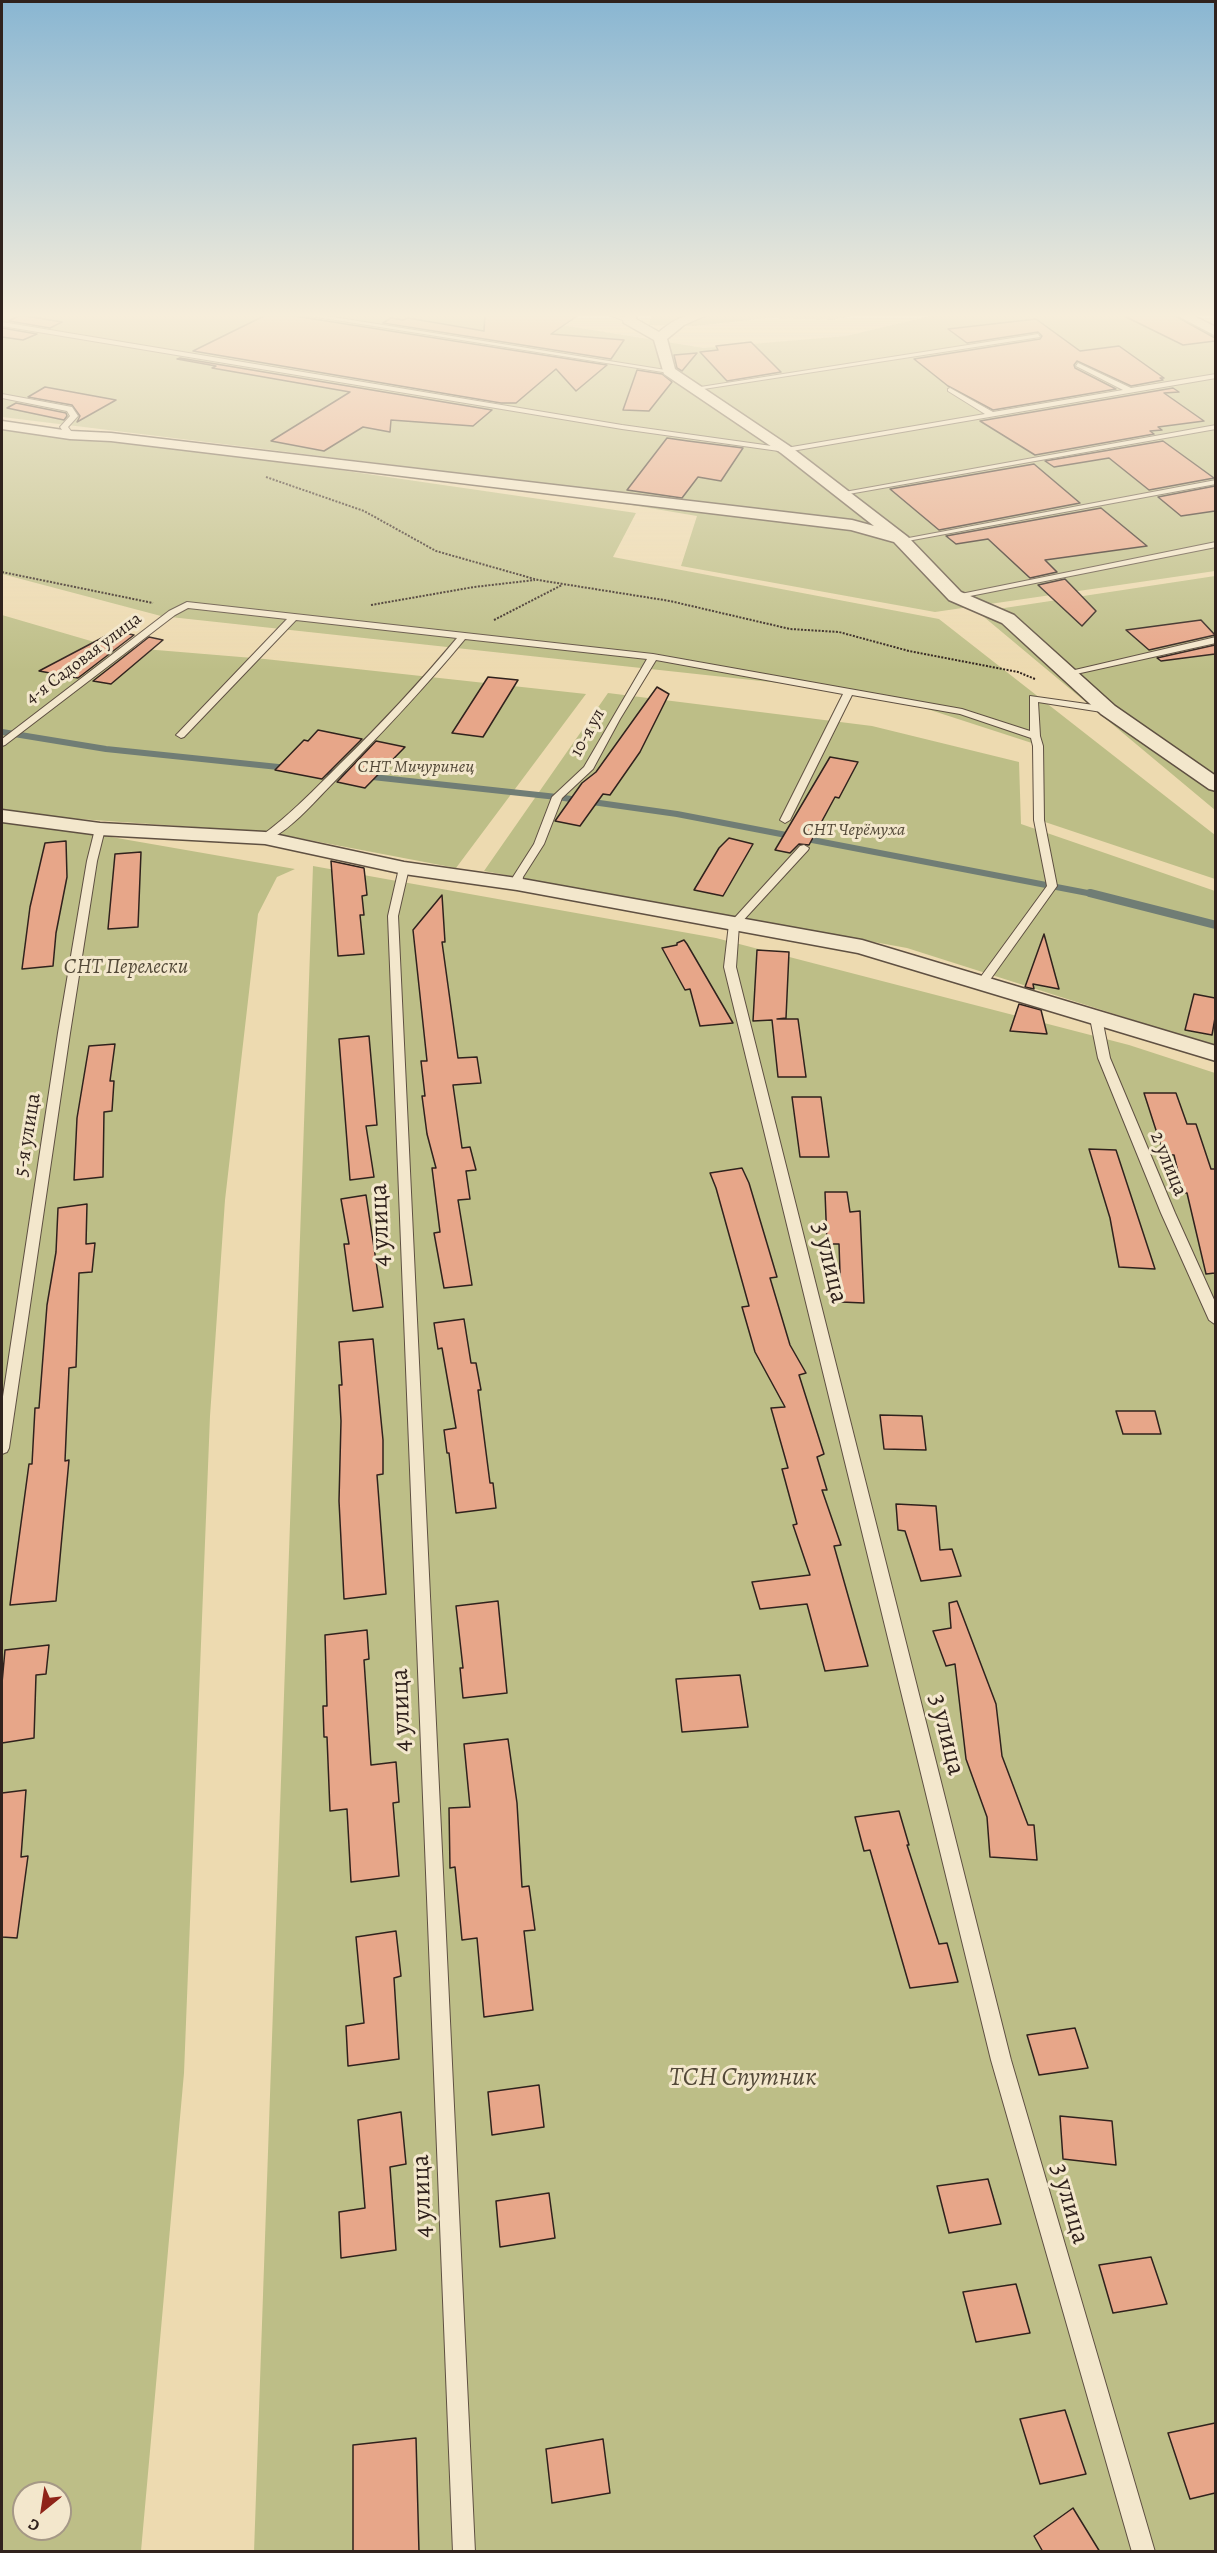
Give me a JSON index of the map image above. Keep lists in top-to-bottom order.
{
  "streets": {
    "lane": [
      "4-я Садовая улица",
      "10-я ул",
      "5-я улица",
      "2 улица",
      "4 улица",
      "3 улица"
    ]
  },
  "parks": [
    "СНТ Мичуринец",
    "СНТ Черёмуха",
    "СНТ Перелески",
    "ТСН Спутник"
  ],
  "north": "bottom left"
}
